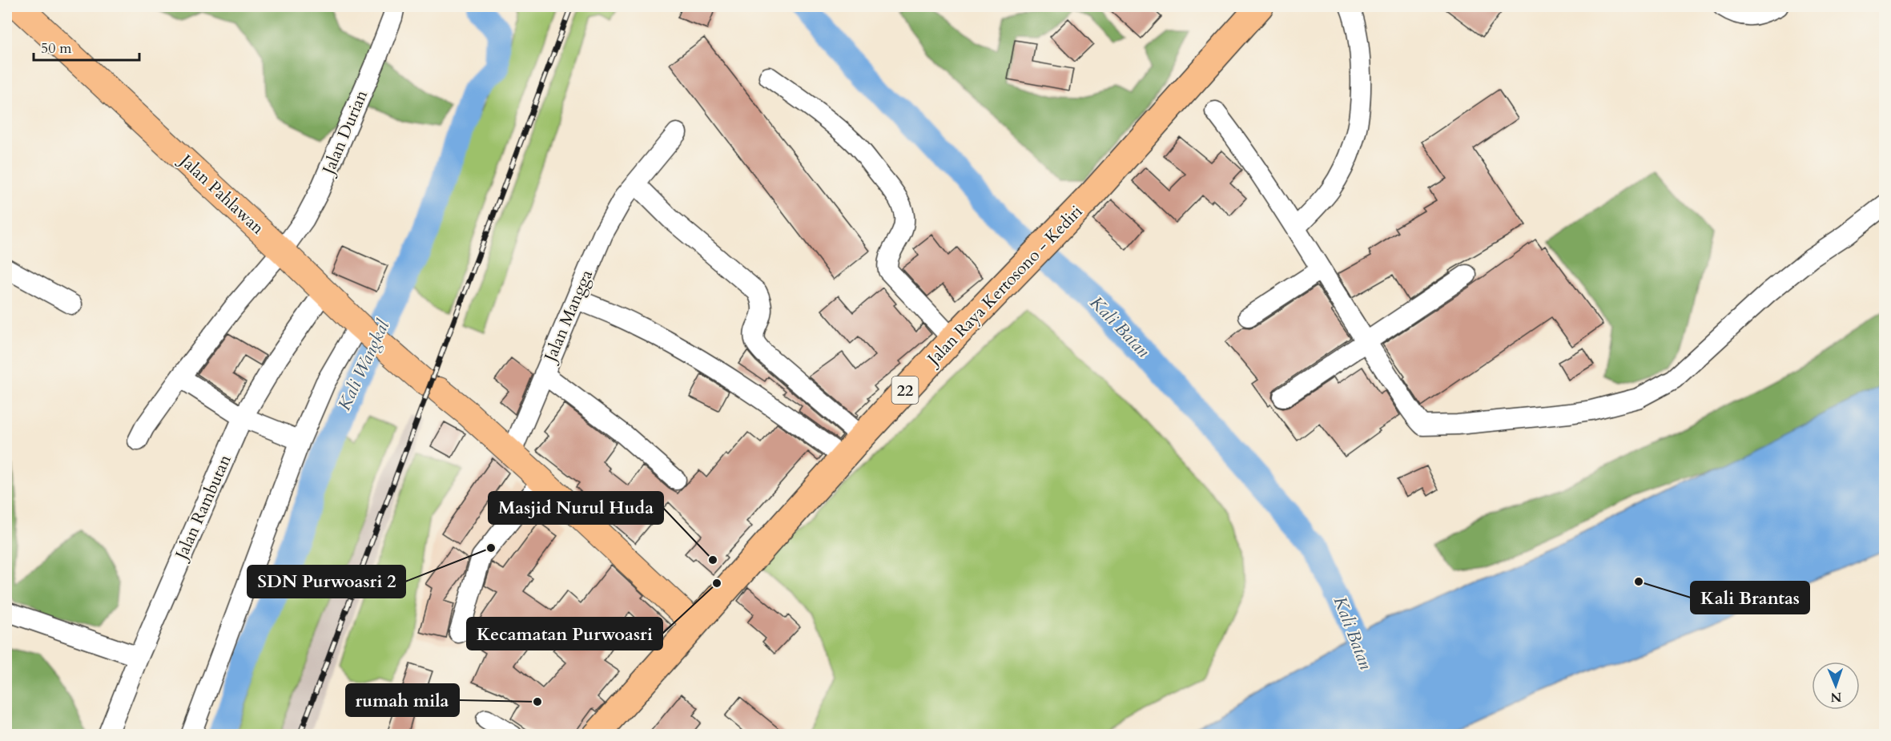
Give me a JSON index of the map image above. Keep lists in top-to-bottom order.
{
  "streets": {
    "highway": ["Jalan Raya Kertosono - Kediri", "22"],
    "main road": ["Jalan Pahlawan"],
    "street": ["Jalan Durian", "Jalan Mangga", "Jalan Rambutan"]
  },
  "crossings": [
    ["Jalan Durian", "Jalan Pahlawan"],
    ["Jalan Pahlawan", "Jalan Raya Kertosono - Kediri"],
    ["Jalan Pahlawan", "Jalan Mangga"],
    ["Jalan Pahlawan", "Jalan Rambutan"]
  ],
  "water": ["Kali Batan", "Kali Wangkal"],
  "places": [
    "SDN Purwoasri 2",
    "Masjid Nurul Huda",
    "Kali Brantas",
    "Kecamatan Purwoasri",
    "rumah mila"
  ],
  "scale_bar": "50 m",
  "north": "bottom"
}
